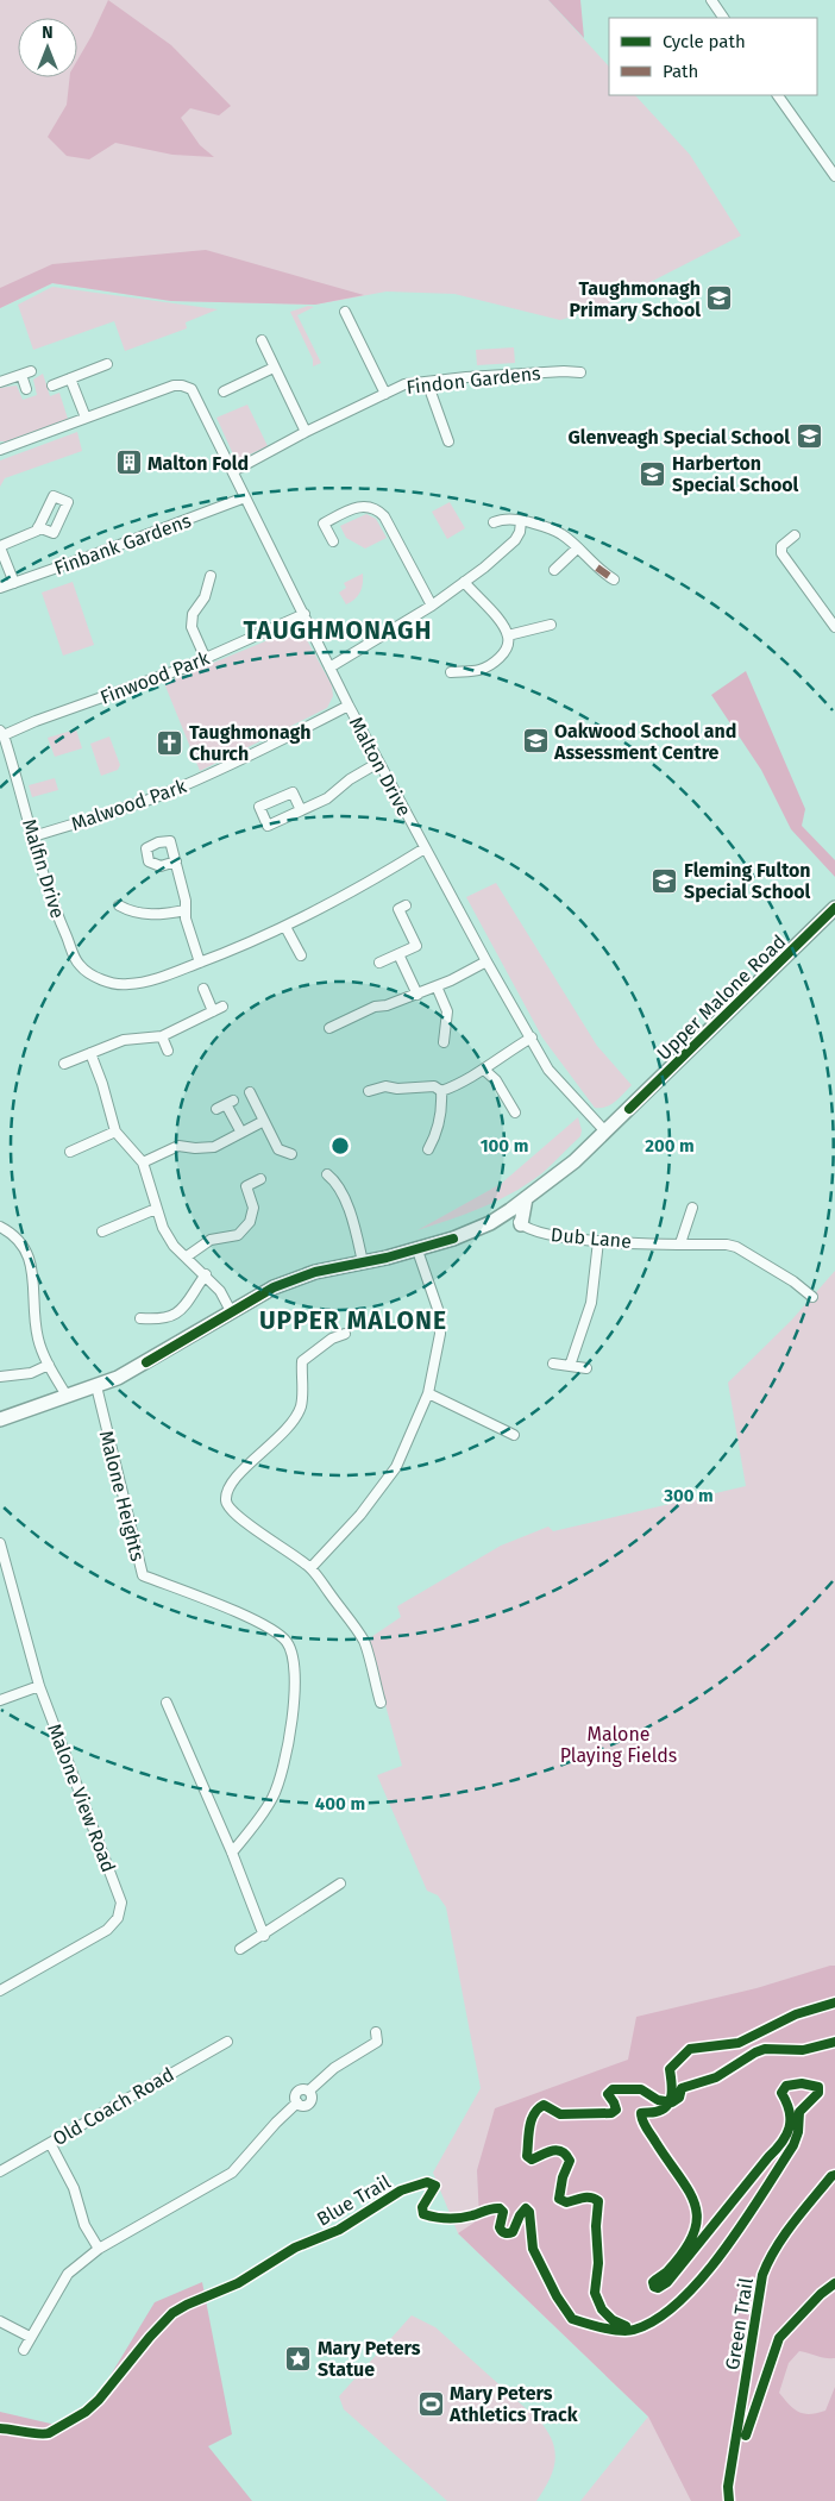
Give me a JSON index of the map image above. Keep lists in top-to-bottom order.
{
  "streets": {
    "main road": ["Upper Malone Road"],
    "street": [
      "Findon Gardens",
      "Finbank Gardens",
      "Finwood Park",
      "Malton Drive",
      "Malwood Park",
      "Malfin Drive",
      "Dub Lane",
      "Malone Heights",
      "Malone View Road",
      "Old Coach Road"
    ],
    "cycle path": ["Blue Trail", "Green Trail"]
  },
  "crossings": [
    ["Findon Gardens", "Malton Drive"],
    ["Finbank Gardens", "Malton Drive"],
    ["Finwood Park", "Malton Drive"],
    ["Finwood Park", "Malfin Drive"],
    ["Malton Drive", "Malwood Park"],
    ["Malton Drive", "Malfin Drive"],
    ["Malton Drive", "Upper Malone Road"],
    ["Malwood Park", "Malfin Drive"],
    ["Upper Malone Road", "Malone Heights"]
  ],
  "districts": ["TAUGHMONAGH", "UPPER MALONE"],
  "parks": ["Malone Playing Fields"],
  "places": {
    "school or university": [
      "Taughmonagh Primary School",
      "Glenveagh Special School",
      "Harberton Special School",
      "Oakwood School and Assessment Centre",
      "Fleming Fulton Special School"
    ],
    "building": ["Malton Fold"],
    "church": ["Taughmonagh Church"],
    "place": ["Mary Peters Statue"],
    "sports": ["Mary Peters Athletics Track"]
  },
  "legend": ["Cycle path", "Path"],
  "north": "top",
  "rings": [
    "100 m",
    "200 m",
    "300 m",
    "400 m"
  ]
}
